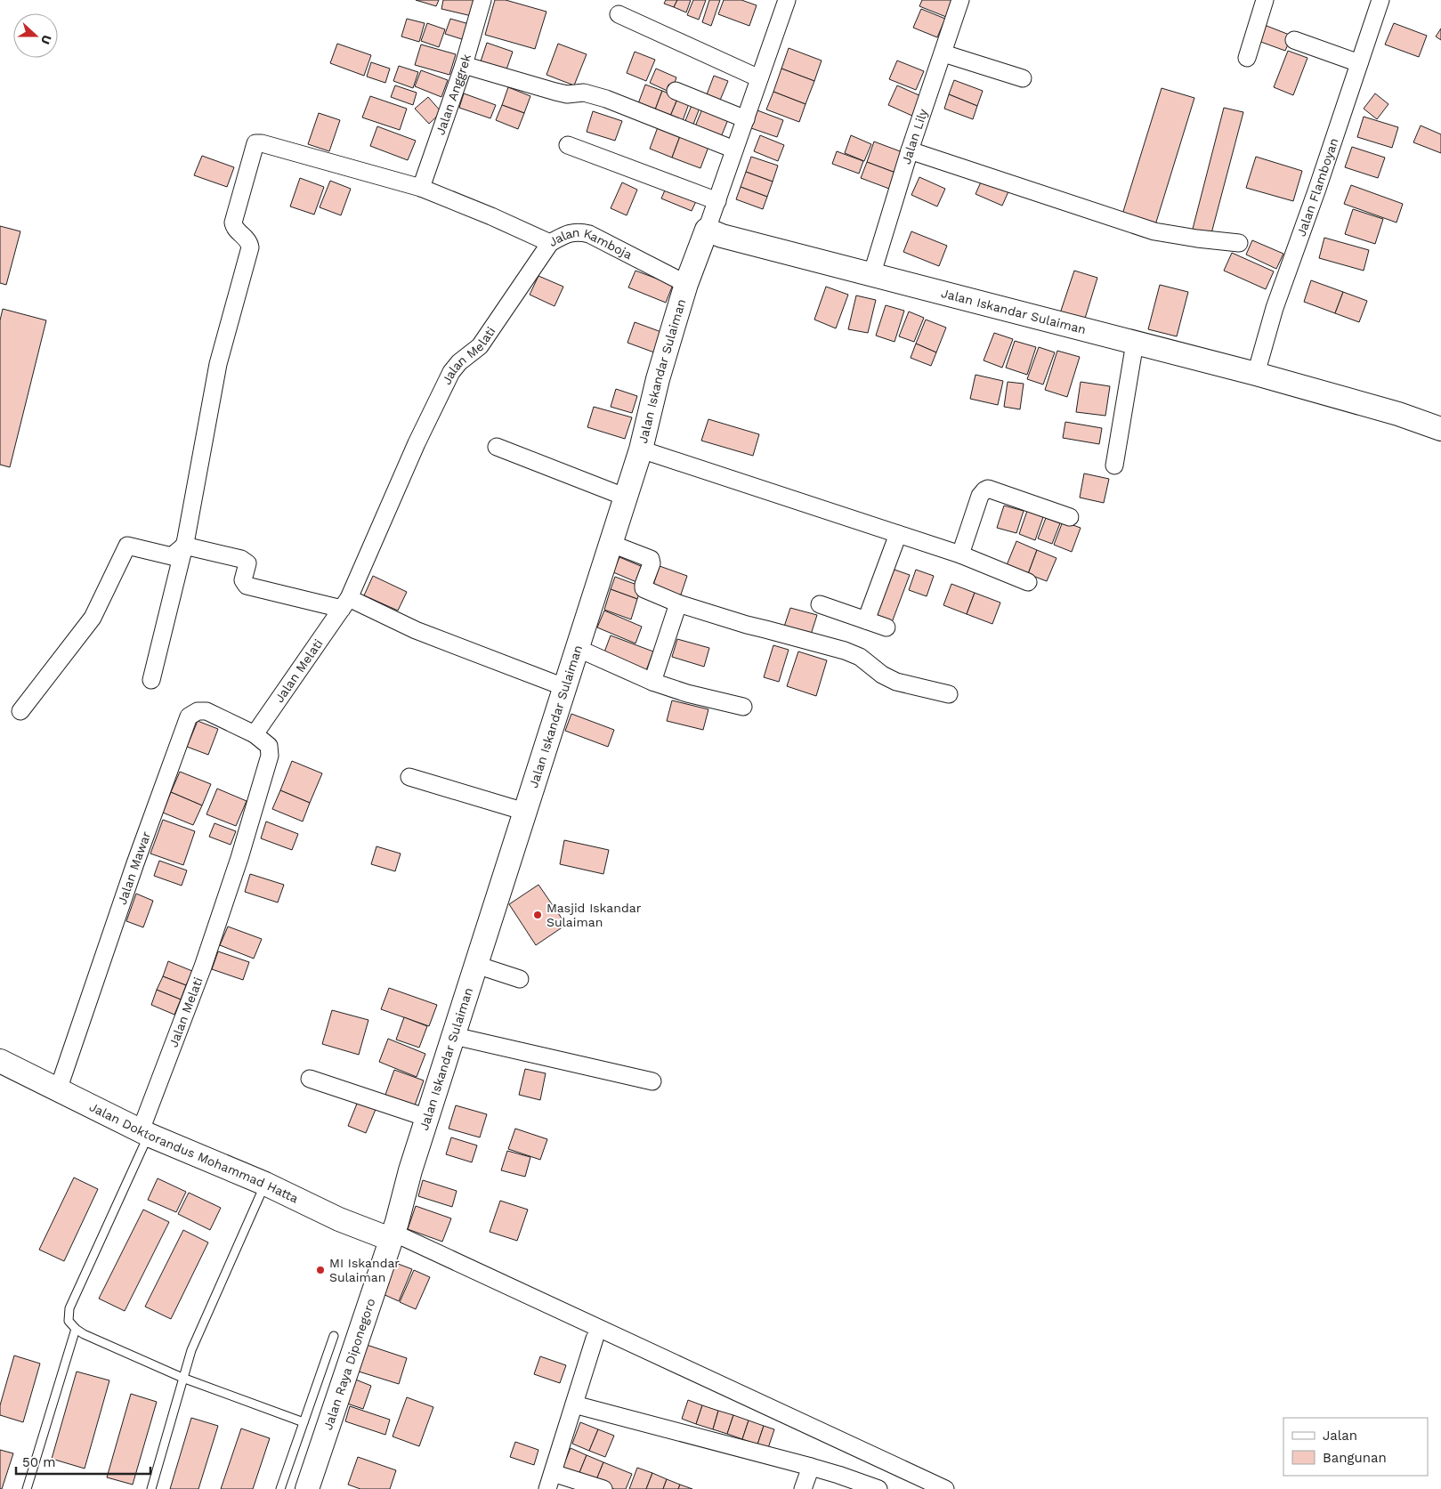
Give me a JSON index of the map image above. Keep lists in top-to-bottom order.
{
  "streets": {
    "street": [
      "Jalan Anggrek",
      "Jalan Lily",
      "Jalan Flamboyan",
      "Jalan Kamboja",
      "Jalan Iskandar Sulaiman",
      "Jalan Melati",
      "Jalan Mawar",
      "Jalan Doktorandus Mohammad Hatta",
      "Jalan Raya Diponegoro"
    ]
  },
  "crossings": [
    ["Jalan Anggrek", "Jalan Kamboja"],
    ["Jalan Lily", "Jalan Iskandar Sulaiman"],
    ["Jalan Flamboyan", "Jalan Iskandar Sulaiman"],
    ["Jalan Kamboja", "Jalan Iskandar Sulaiman"],
    ["Jalan Kamboja", "Jalan Melati"],
    ["Jalan Iskandar Sulaiman", "Jalan Doktorandus Mohammad Hatta"],
    ["Jalan Iskandar Sulaiman", "Jalan Raya Diponegoro"],
    ["Jalan Melati", "Jalan Mawar"],
    ["Jalan Melati", "Jalan Doktorandus Mohammad Hatta"],
    ["Jalan Mawar", "Jalan Doktorandus Mohammad Hatta"],
    ["Jalan Doktorandus Mohammad Hatta", "Jalan Raya Diponegoro"]
  ],
  "places": ["Masjid Iskandar Sulaiman", "MI Iskandar Sulaiman"],
  "legend": ["Jalan", "Bangunan"],
  "scale_bar": "50 m",
  "north": "right"
}
